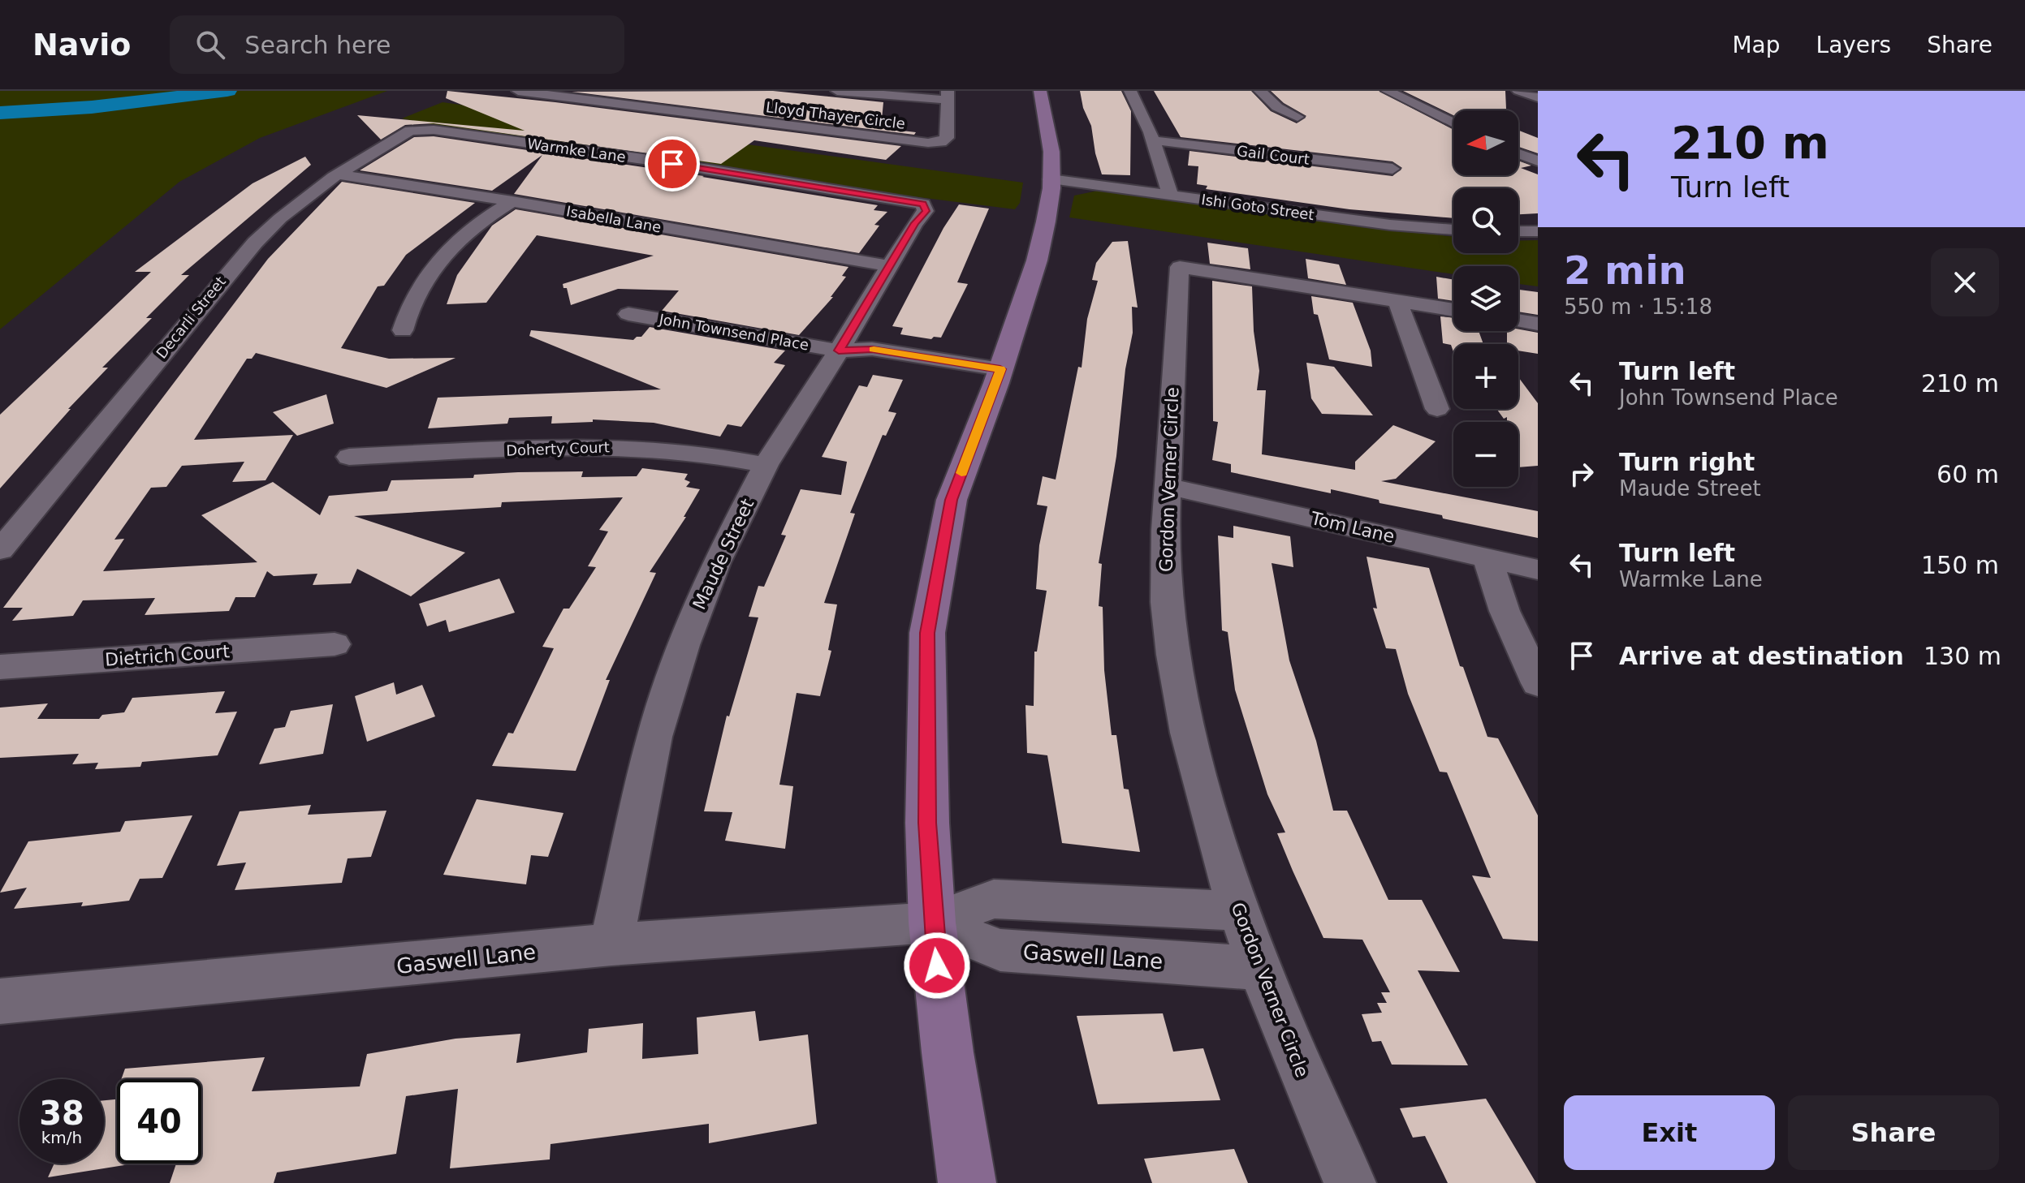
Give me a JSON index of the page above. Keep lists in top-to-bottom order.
{
  "streets": {
    "street": [
      "Lloyd Thayer Circle",
      "Warmke Lane",
      "Gail Court",
      "Ishi Goto Street",
      "Isabella Lane",
      "Decarli Street",
      "John Townsend Place",
      "Doherty Court",
      "Gordon Verner Circle",
      "Tom Lane",
      "Maude Street",
      "Dietrich Court",
      "Gaswell Lane"
    ]
  },
  "crossings": [
    ["Warmke Lane", "Decarli Street"],
    ["Warmke Lane", "Maude Street"],
    ["Isabella Lane", "Decarli Street"],
    ["Isabella Lane", "Maude Street"],
    ["John Townsend Place", "Maude Street"],
    ["Doherty Court", "Maude Street"],
    ["Gordon Verner Circle", "Tom Lane"],
    ["Gordon Verner Circle", "Gaswell Lane"],
    ["Maude Street", "Gaswell Lane"]
  ],
  "north": "left",
  "page": {
    "header": "Navio",
    "search": "Search here",
    "nav": ["Map", "Layers", "Share"],
    "turn": ["210 m", "Turn left"],
    "map_buttons": ["+", "−"],
    "heading": ["2 min", "550 m · 15:18"],
    "list": [
      {
        "name": "Turn left",
        "note": "John Townsend Place",
        "value": "210 m"
      },
      {
        "name": "Turn right",
        "note": "Maude Street",
        "value": "60 m"
      },
      {
        "name": "Turn left",
        "note": "Warmke Lane",
        "value": "150 m"
      },
      {
        "name": "Arrive at destination",
        "value": "130 m"
      }
    ],
    "speed": "38 km/h",
    "limit": "40",
    "buttons": ["Exit", "Share"]
  }
}
